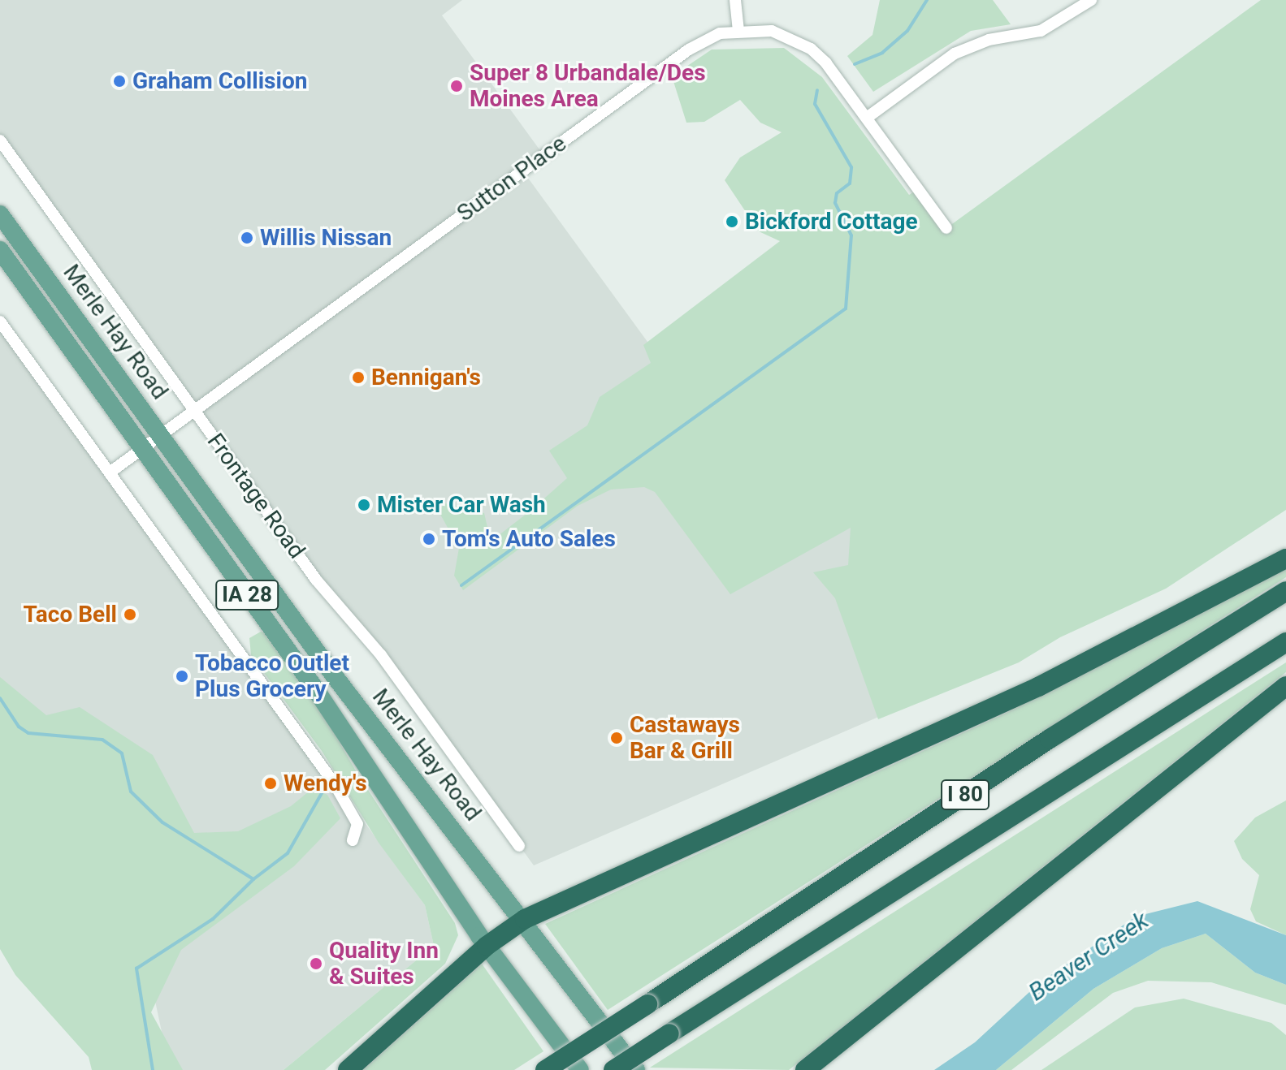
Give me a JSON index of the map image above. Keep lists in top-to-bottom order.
{
  "streets": {
    "highway": ["I 80"],
    "main road": ["Merle Hay Road", "IA 28"],
    "street": ["Sutton Place", "Frontage Road"]
  },
  "crossings": [
    ["Sutton Place", "Merle Hay Road"],
    ["Sutton Place", "Frontage Road"]
  ],
  "water": ["Beaver Creek"],
  "places": [
    "Graham Collision",
    "Super 8 Urbandale/Des Moines Area",
    "Bickford Cottage",
    "Willis Nissan",
    "Bennigan's",
    "Mister Car Wash",
    "Tom's Auto Sales",
    "Taco Bell",
    "Tobacco Outlet Plus Grocery",
    "Castaways Bar & Grill",
    "Wendy's",
    "Quality Inn & Suites"
  ]
}
